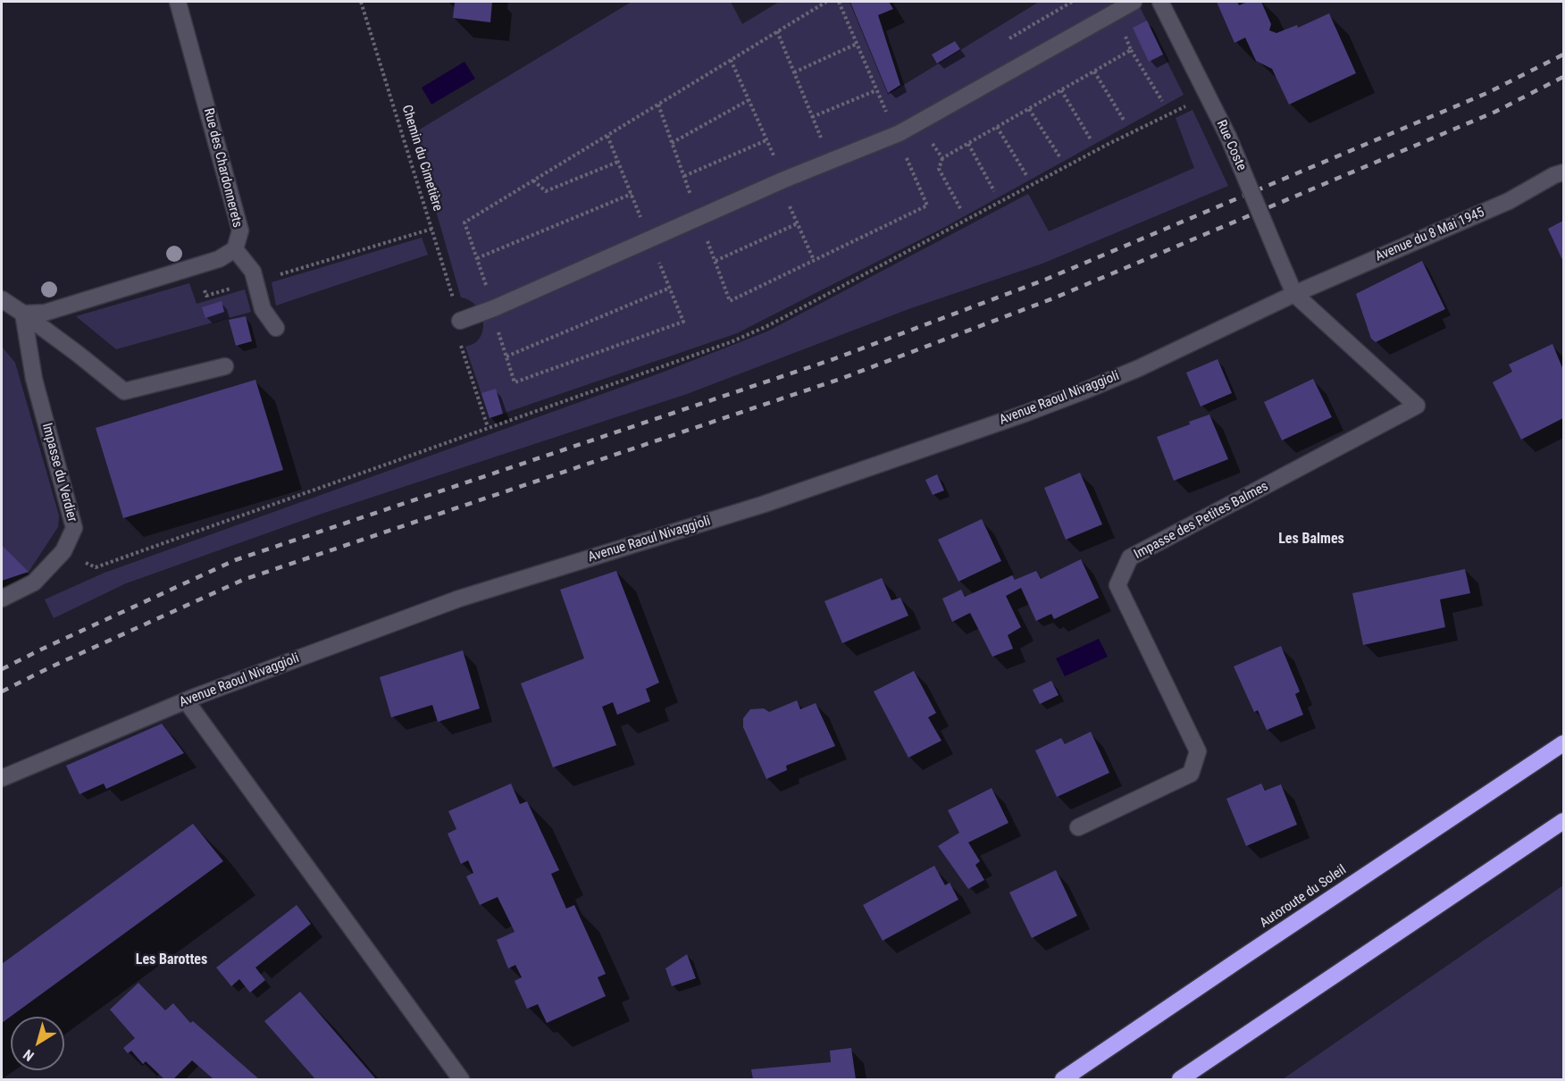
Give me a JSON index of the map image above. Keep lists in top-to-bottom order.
{
  "streets": {
    "highway": ["Autoroute du Soleil"],
    "street": [
      "Rue Coste",
      "Rue des Chardonnerets",
      "Avenue du 8 Mai 1945",
      "Avenue Raoul Nivaggioli",
      "Impasse du Verdier",
      "Impasse des Petites Balmes"
    ],
    "path": ["Chemin du Cimetière"]
  },
  "crossings": [
    ["Rue Coste", "Avenue du 8 Mai 1945"],
    ["Rue Coste", "Avenue Raoul Nivaggioli"],
    ["Rue Coste", "Impasse des Petites Balmes"],
    ["Avenue du 8 Mai 1945", "Avenue Raoul Nivaggioli"],
    ["Avenue du 8 Mai 1945", "Impasse des Petites Balmes"],
    ["Avenue Raoul Nivaggioli", "Impasse des Petites Balmes"]
  ],
  "districts": ["Les Balmes", "Les Barottes"],
  "north": "bottom left"
}
